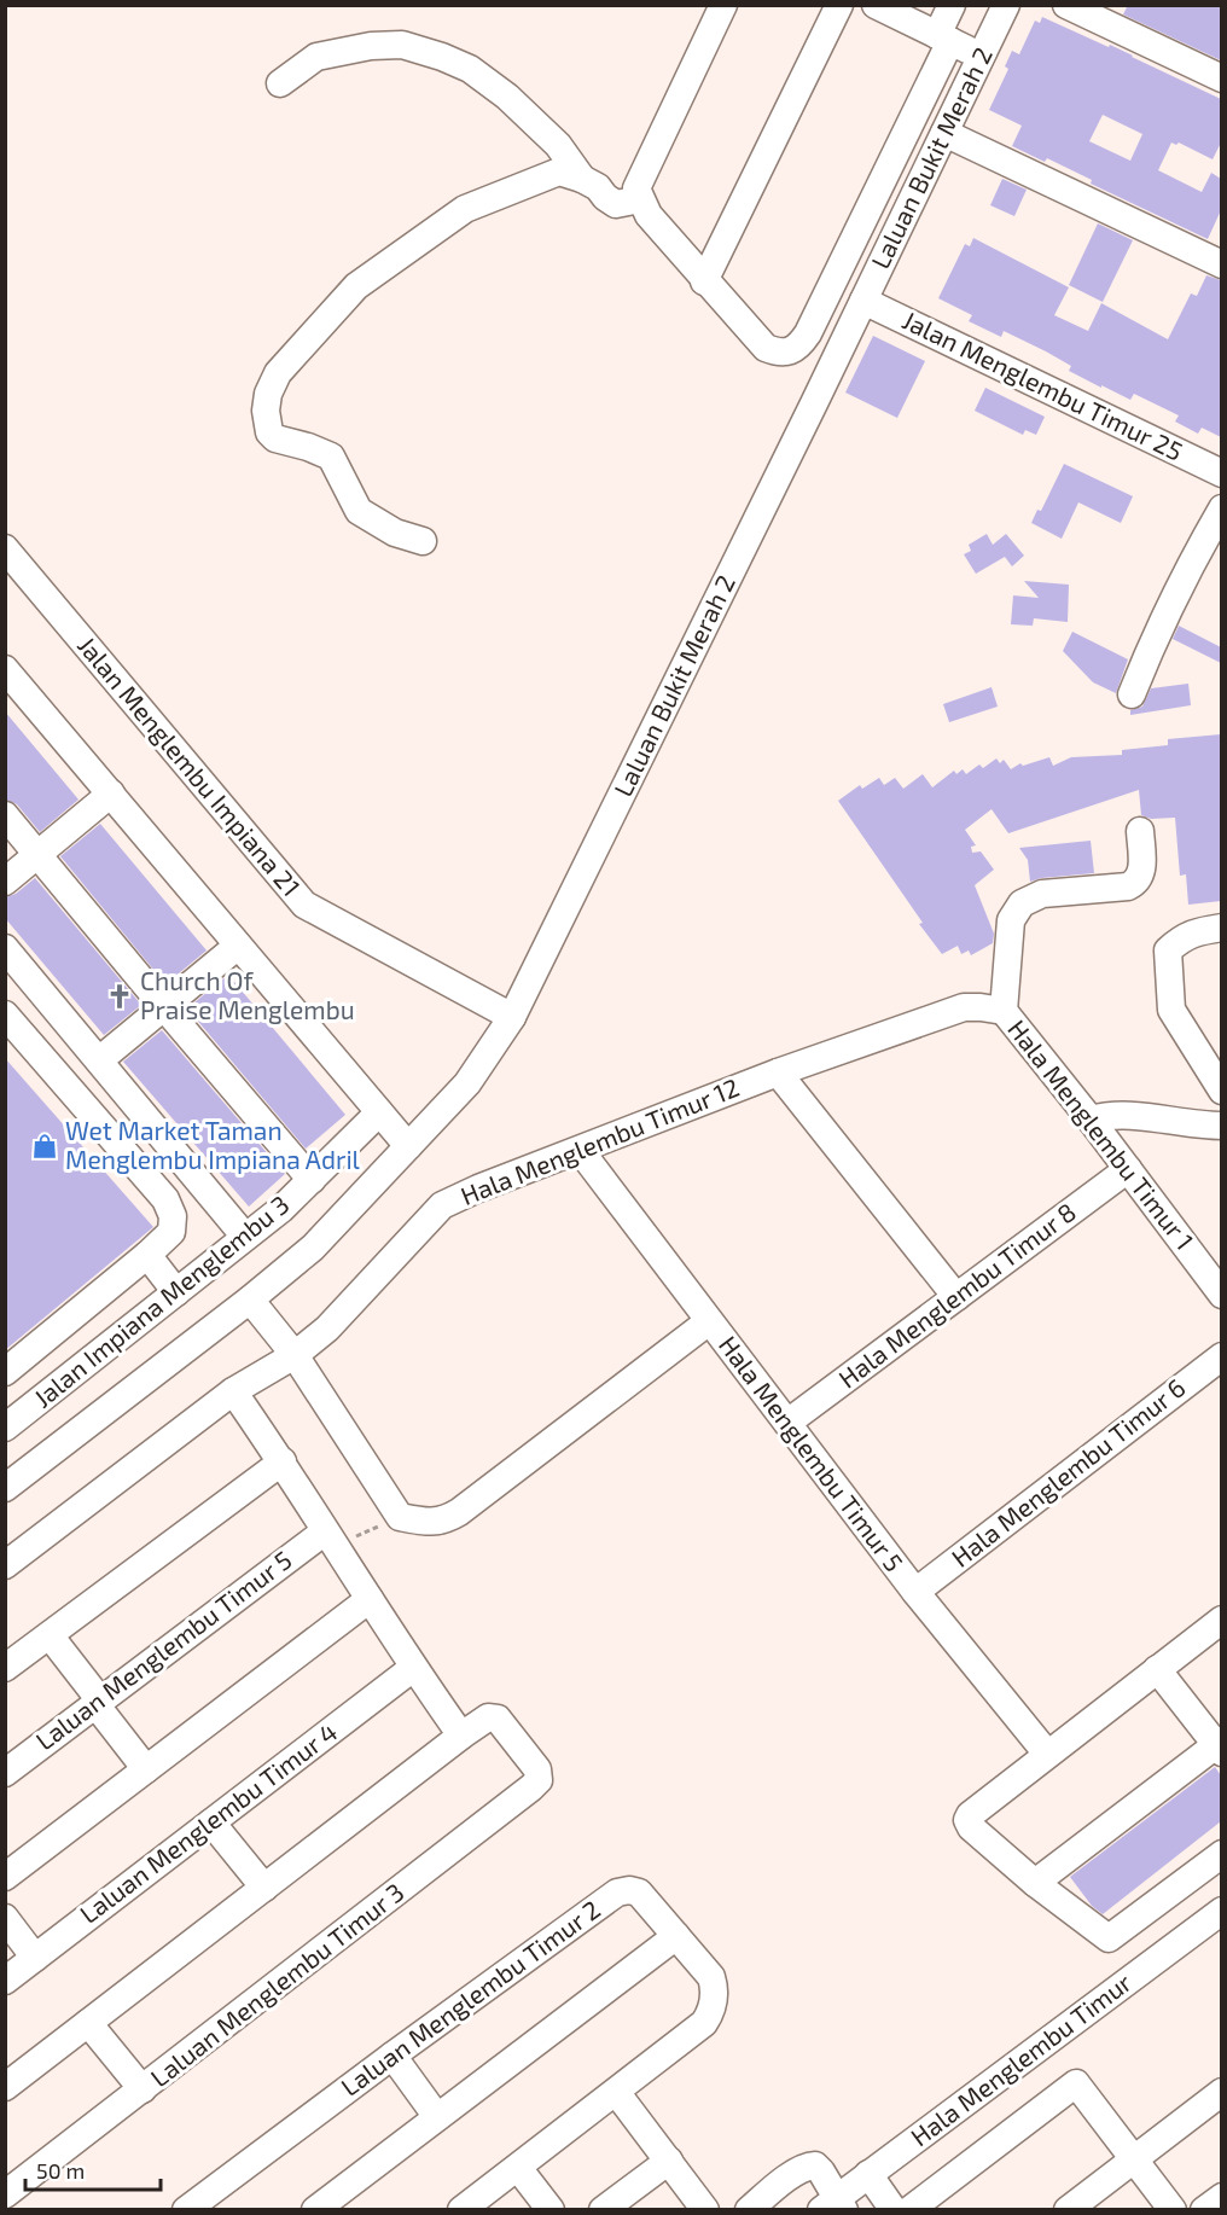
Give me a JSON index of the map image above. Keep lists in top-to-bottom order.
{
  "streets": {
    "street": [
      "Laluan Bukit Merah 2",
      "Jalan Menglembu Timur 25",
      "Jalan Menglembu Impiana 21",
      "Hala Menglembu Timur 1",
      "Hala Menglembu Timur 12",
      "Hala Menglembu Timur 8",
      "Jalan Impiana Menglembu 3",
      "Hala Menglembu Timur 5",
      "Hala Menglembu Timur 6",
      "Laluan Menglembu Timur 5",
      "Laluan Menglembu Timur 4",
      "Laluan Menglembu Timur 3",
      "Laluan Menglembu Timur 2",
      "Hala Menglembu Timur"
    ]
  },
  "crossings": [
    ["Laluan Bukit Merah 2", "Jalan Menglembu Timur 25"],
    ["Laluan Bukit Merah 2", "Jalan Menglembu Impiana 21"],
    ["Hala Menglembu Timur 1", "Hala Menglembu Timur 12"],
    ["Hala Menglembu Timur 1", "Hala Menglembu Timur 8"],
    ["Hala Menglembu Timur 12", "Hala Menglembu Timur 5"],
    ["Hala Menglembu Timur 8", "Hala Menglembu Timur 5"],
    ["Hala Menglembu Timur 5", "Hala Menglembu Timur 6"]
  ],
  "places": {
    "church": ["Church Of Praise Menglembu"],
    "shop": ["Wet Market Taman Menglembu Impiana Adril"]
  },
  "scale_bar": "50 m"
}
